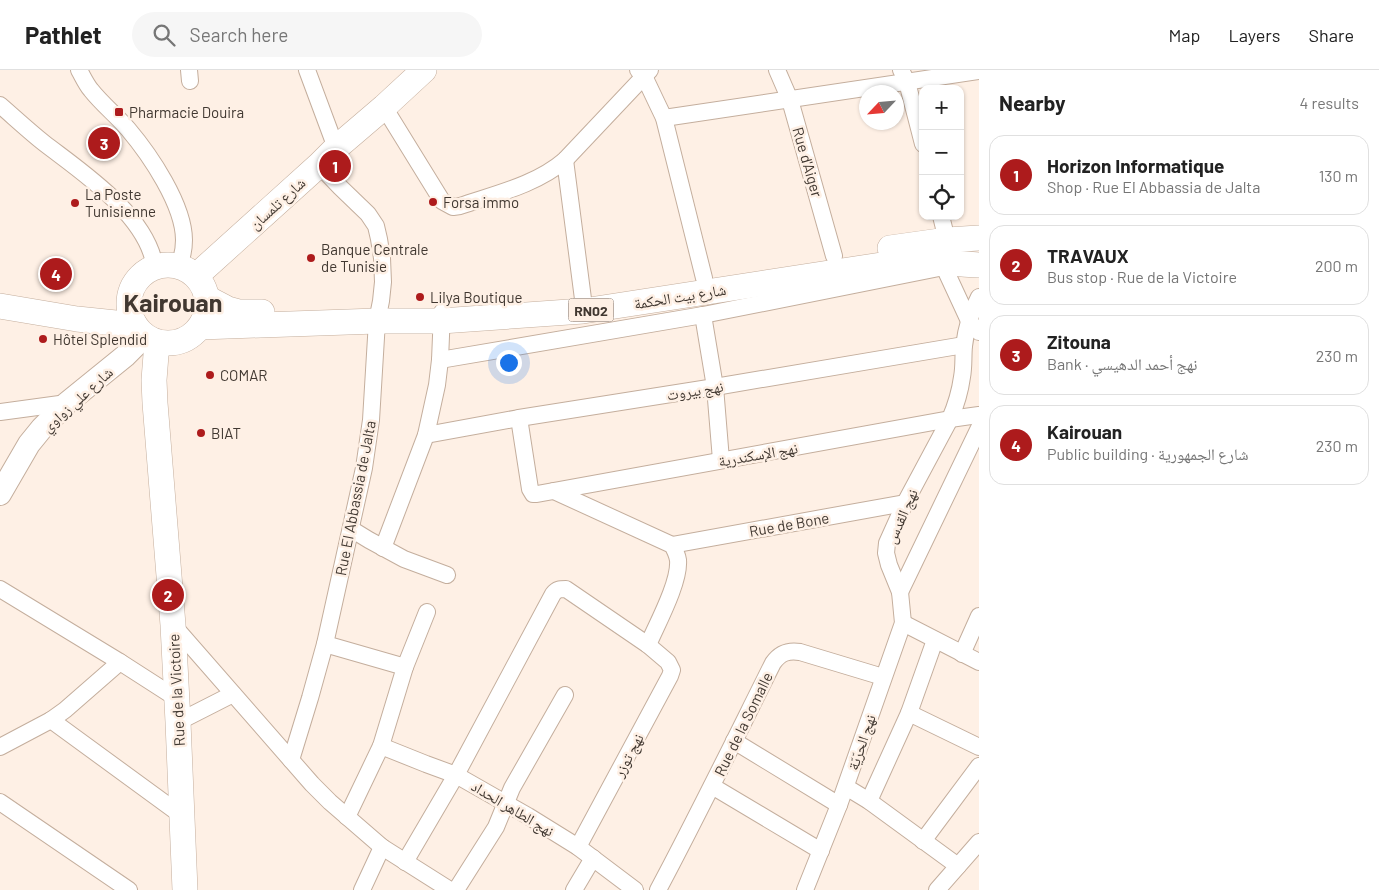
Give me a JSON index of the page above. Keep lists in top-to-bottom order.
{
  "streets": {
    "main road": [
      "شارع تلمسان",
      "شارع بيت الحكمة",
      "RN02",
      "Rue de la Victoire"
    ],
    "street": [
      "Rue d'Aiger",
      "نهج بيروت",
      "شارع علي زواوي",
      "نهج الإسكندرية",
      "Rue El Abbassia de Jalta",
      "نهج القدس",
      "Rue de Bone",
      "Rue de la Somalle",
      "نهج الحرّيّة",
      "نهج توزر",
      "نهج الطاهر الحداد"
    ]
  },
  "crossings": [
    ["Rue d'Aiger", "شارع بيت الحكمة"],
    ["شارع تلمسان", "شارع بيت الحكمة"],
    ["شارع تلمسان", "شارع علي زواوي"],
    ["شارع تلمسان", "Rue El Abbassia de Jalta"],
    ["شارع تلمسان", "Rue de la Victoire"],
    ["شارع بيت الحكمة", "شارع علي زواوي"],
    ["شارع بيت الحكمة", "Rue El Abbassia de Jalta"],
    ["شارع بيت الحكمة", "Rue de la Victoire"],
    ["نهج بيروت", "نهج الإسكندرية"],
    ["نهج بيروت", "نهج القدس"],
    ["شارع علي زواوي", "Rue de la Victoire"],
    ["نهج الإسكندرية", "نهج القدس"],
    ["نهج القدس", "Rue de Bone"],
    ["نهج القدس", "نهج الحرّيّة"],
    ["Rue de la Somalle", "نهج الحرّيّة"],
    ["نهج توزر", "نهج الطاهر الحداد"]
  ],
  "districts": ["Kairouan"],
  "places": {
    "transit": ["Pharmacie Douira"],
    "other": [
      "Forsa immo",
      "La Poste Tunisienne",
      "Banque Centrale de Tunisie",
      "Lilya Boutique",
      "Hôtel Splendid",
      "COMAR",
      "BIAT"
    ]
  },
  "north": "bottom left",
  "page": {
    "header": "Pathlet",
    "search": "Search here",
    "nav": ["Map", "Layers", "Share"],
    "heading": ["Nearby", "4 results"],
    "map_buttons": ["+", "−"],
    "pins": [
      "3",
      "1",
      "4",
      "2"
    ],
    "list": [
      {
        "mark": "1",
        "name": "Horizon Informatique",
        "note": "Shop · Rue El Abbassia de Jalta",
        "value": "130 m"
      },
      {
        "mark": "2",
        "name": "TRAVAUX",
        "note": "Bus stop · Rue de la Victoire",
        "value": "200 m"
      },
      {
        "mark": "3",
        "name": "Zitouna",
        "note": "Bank · نهج أحمد الدهيسي",
        "value": "230 m"
      },
      {
        "mark": "4",
        "name": "Kairouan",
        "note": "Public building · شارع الجمهورية",
        "value": "230 m"
      }
    ]
  }
}
